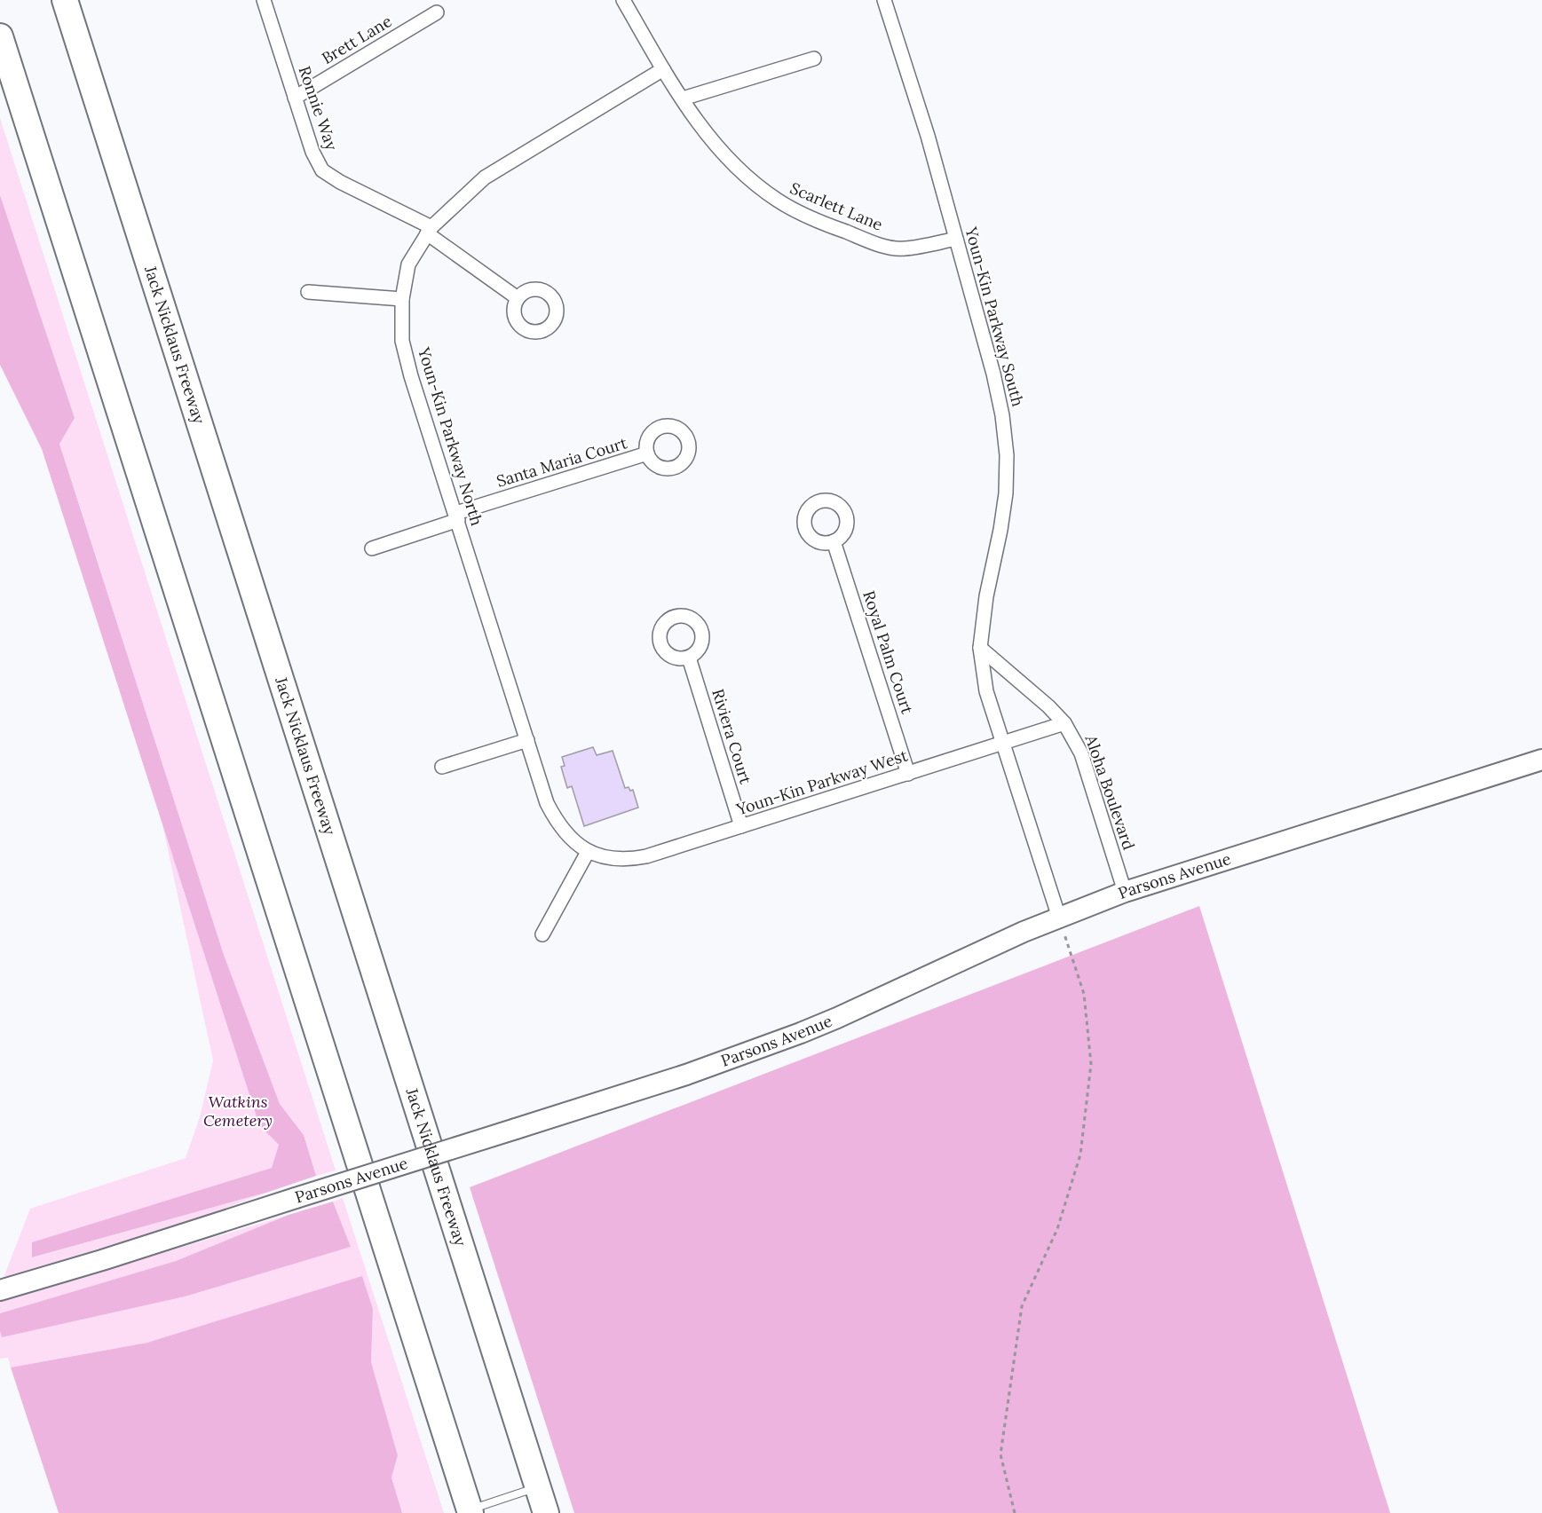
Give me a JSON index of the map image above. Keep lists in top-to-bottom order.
{
  "streets": {
    "highway": ["Jack Nicklaus Freeway"],
    "street": [
      "Brett Lane",
      "Ronnie Way",
      "Scarlett Lane",
      "Youn-Kin Parkway South",
      "Youn-Kin Parkway North",
      "Santa Maria Court",
      "Royal Palm Court",
      "Riviera Court",
      "Youn-Kin Parkway West",
      "Aloha Boulevard",
      "Parsons Avenue"
    ]
  },
  "crossings": [
    ["Brett Lane", "Ronnie Way"],
    ["Ronnie Way", "Youn-Kin Parkway North"],
    ["Scarlett Lane", "Youn-Kin Parkway South"],
    ["Scarlett Lane", "Youn-Kin Parkway North"],
    ["Youn-Kin Parkway South", "Youn-Kin Parkway West"],
    ["Youn-Kin Parkway South", "Aloha Boulevard"],
    ["Youn-Kin Parkway North", "Santa Maria Court"],
    ["Youn-Kin Parkway North", "Youn-Kin Parkway West"],
    ["Royal Palm Court", "Youn-Kin Parkway West"],
    ["Riviera Court", "Youn-Kin Parkway West"],
    ["Youn-Kin Parkway West", "Aloha Boulevard"],
    ["Aloha Boulevard", "Parsons Avenue"]
  ],
  "parks": ["Watkins Cemetery"]
}
